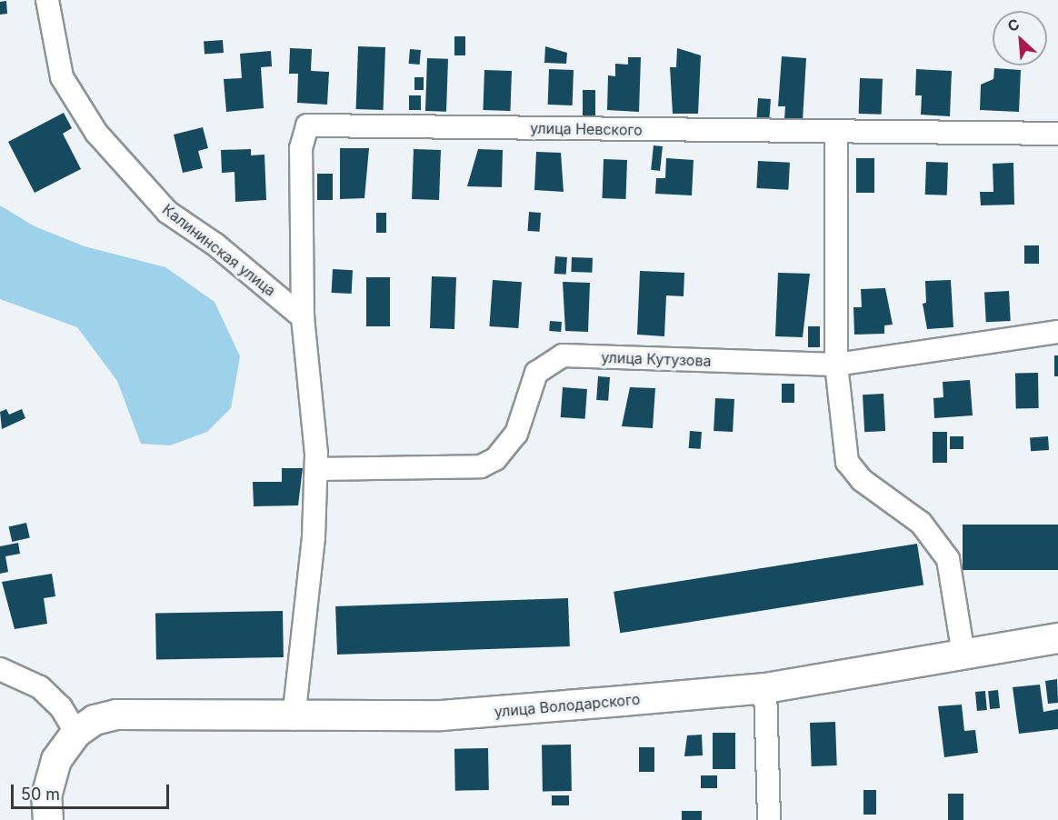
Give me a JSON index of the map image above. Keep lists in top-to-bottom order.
{
  "streets": {
    "main road": ["улица Володарского"],
    "street": ["улица Невского", "Калининская улица", "улица Кутузова"]
  },
  "crossings": [
    ["улица Невского", "Калининская улица"]
  ],
  "scale_bar": "50 m",
  "north": "top left"
}
